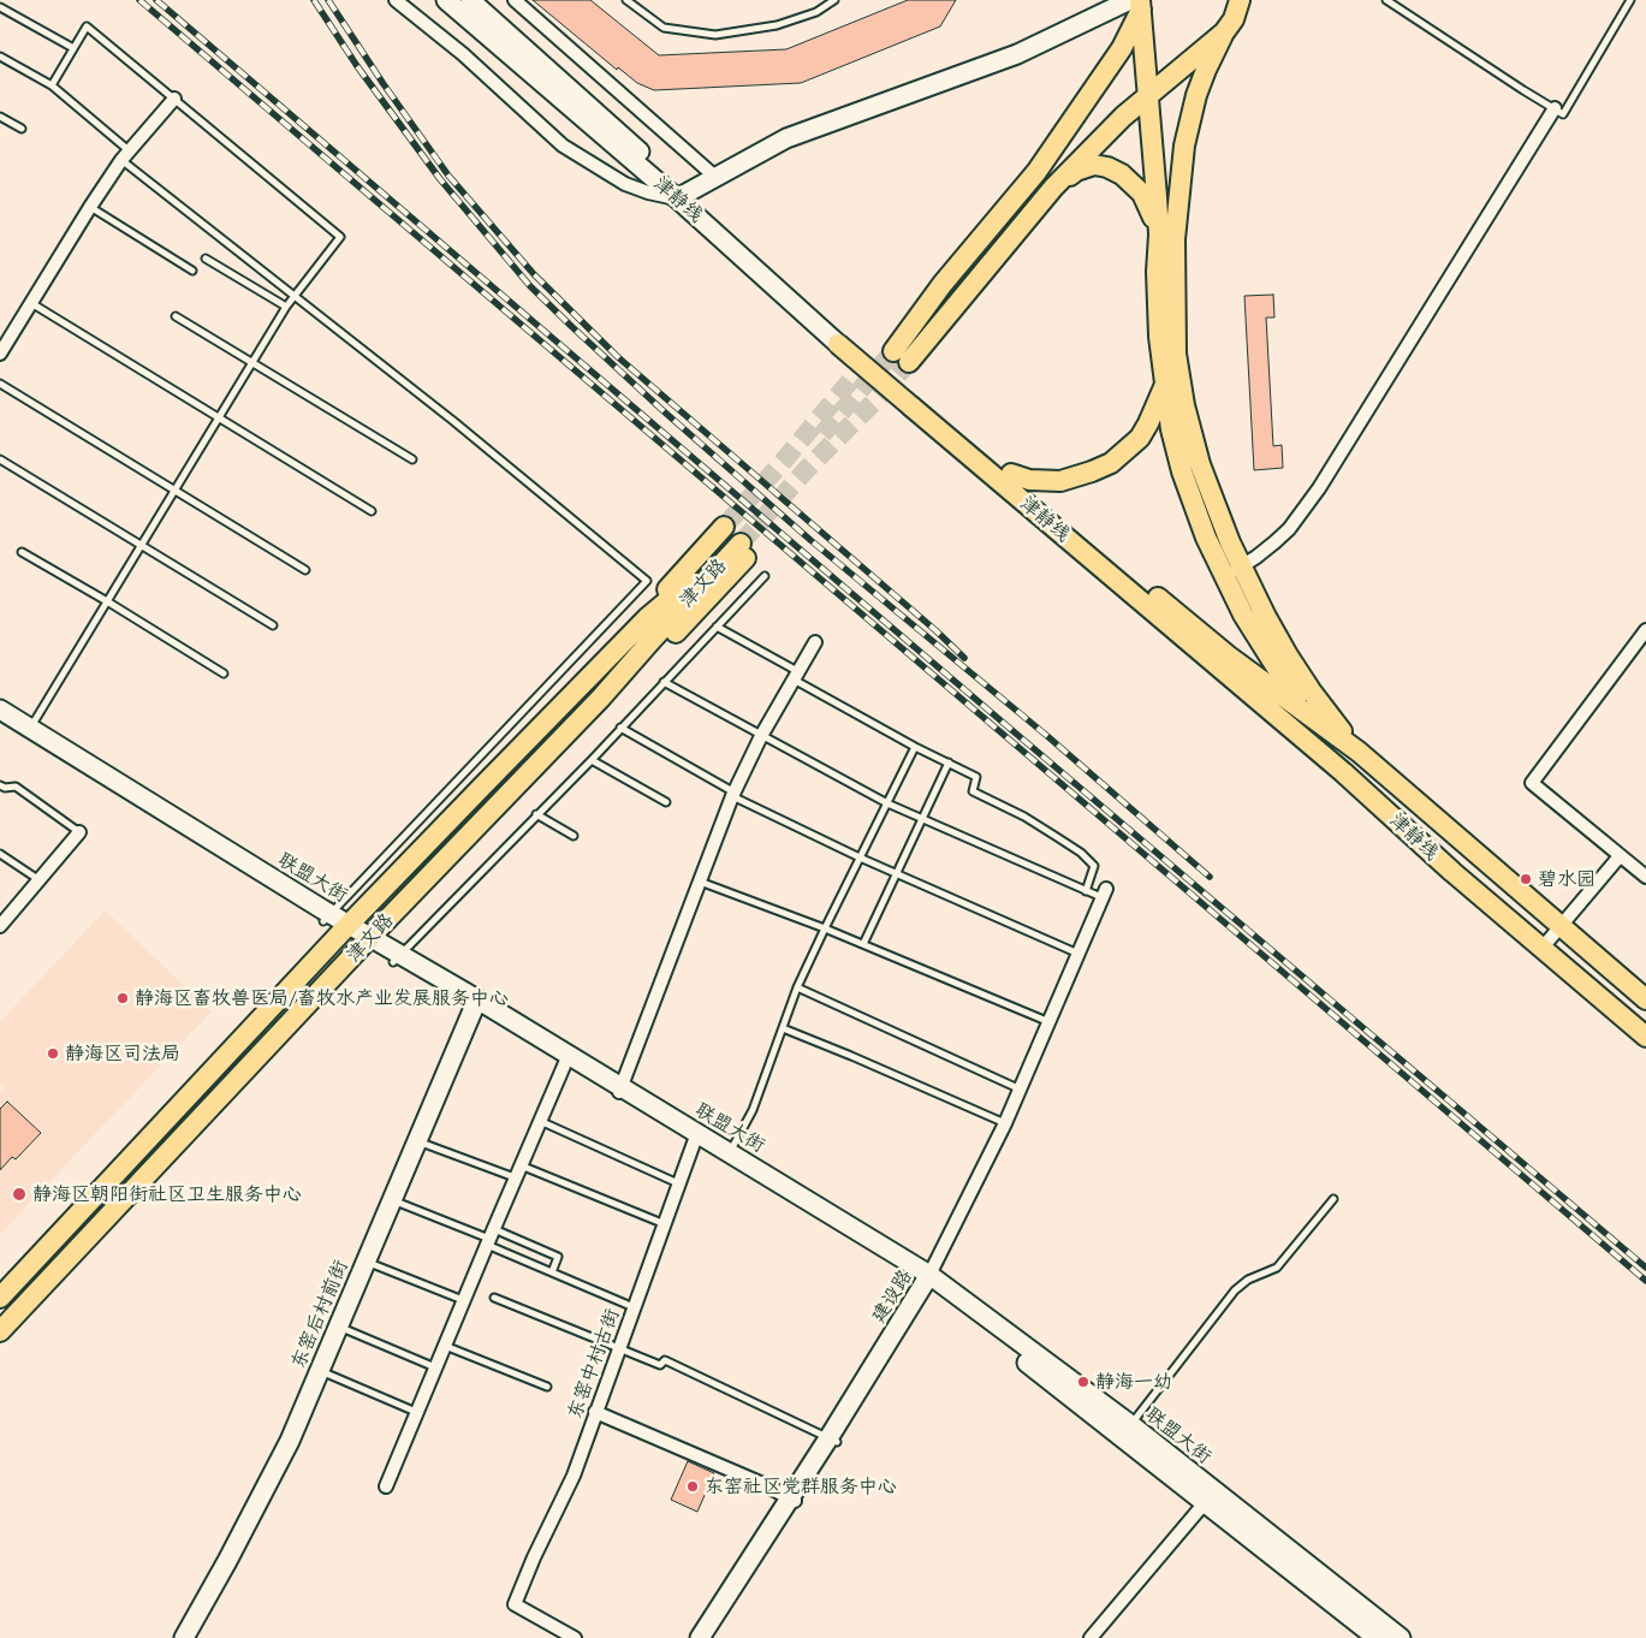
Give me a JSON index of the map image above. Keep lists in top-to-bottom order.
{
  "streets": {
    "main road": [
      "津静线",
      "津文路",
      "联盟大街",
      "建设路",
      "东窑后村前街"
    ],
    "street": ["东窑中村古街"]
  },
  "crossings": [
    ["津文路", "联盟大街"],
    ["联盟大街", "建设路"],
    ["联盟大街", "东窑后村前街"],
    ["联盟大街", "东窑中村古街"]
  ],
  "places": [
    "碧水园",
    "静海区畜牧兽医局/畜牧水产业发展服务中心",
    "静海区司法局",
    "静海区朝阳街社区卫生服务中心",
    "静海一幼",
    "东窑社区党群服务中心"
  ]
}
